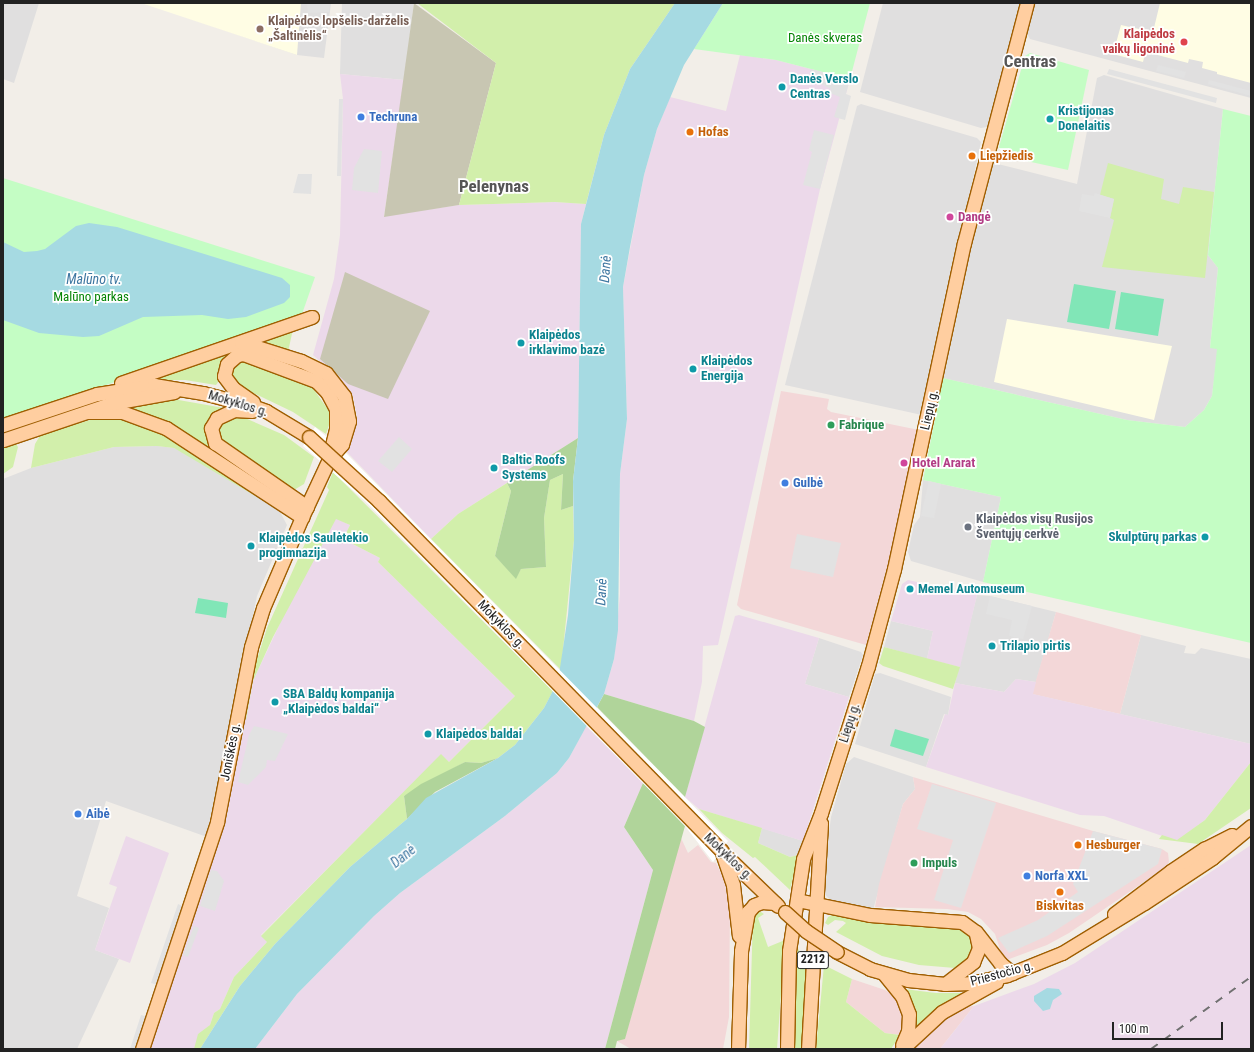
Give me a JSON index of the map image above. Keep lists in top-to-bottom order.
{
  "streets": {
    "main road": [
      "Mokyklos g.",
      "Liepų g.",
      "Joniškės g.",
      "2212",
      "Priestočio g."
    ]
  },
  "crossings": [
    ["Mokyklos g.", "Priestočio g."]
  ],
  "districts": ["Centras", "Pelenynas"],
  "water": ["Danė", "Malūno tv."],
  "parks": ["Danės skveras", "Malūno parkas"],
  "places": [
    "Klaipėdos lopšelis-darželis „Šaltinėlis“",
    "Klaipėdos vaikų ligoninė",
    "Danės Verslo Centras",
    "Techruna",
    "Kristijonas Donelaitis",
    "Hofas",
    "Liepžiedis",
    "Dangė",
    "Klaipėdos irklavimo bazė",
    "Klaipėdos Energija",
    "Fabrique",
    "Hotel Ararat",
    "Baltic Roofs Systems",
    "Gulbė",
    "Klaipėdos visų Rusijos Šventųjų cerkvė",
    "Skulptūrų parkas",
    "Klaipėdos Saulėtekio progimnazija",
    "Memel Automuseum",
    "Trilapio pirtis",
    "SBA Baldų kompanija „Klaipėdos baldai“",
    "Klaipėdos baldai",
    "Aibė",
    "Hesburger",
    "Impuls",
    "Norfa XXL",
    "Biskvitas"
  ],
  "scale_bar": "100 m"
}
